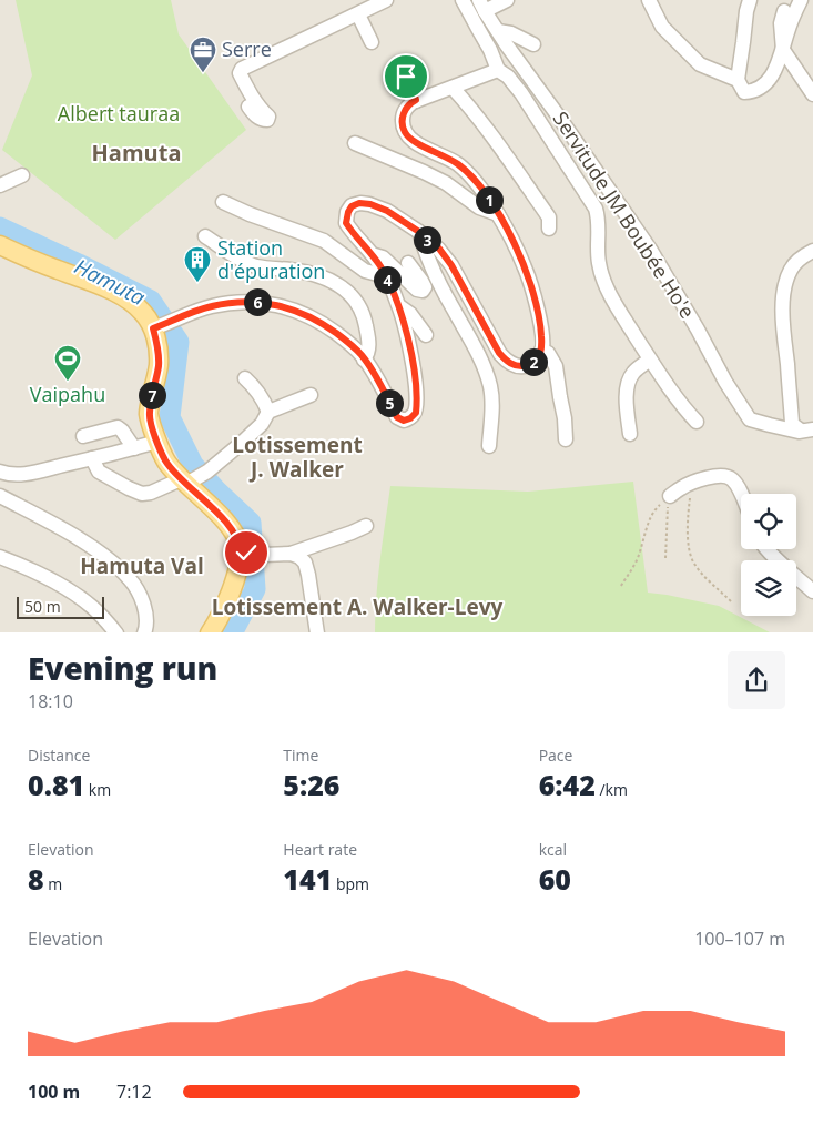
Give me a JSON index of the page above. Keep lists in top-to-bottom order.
{
  "streets": {
    "street": ["Servitude JM Boubée Ho'e"]
  },
  "districts": [
    "Hamuta",
    "Lotissement J. Walker",
    "Hamuta Val",
    "Lotissement A. Walker-Levy"
  ],
  "water": ["Hamuta"],
  "parks": ["Albert tauraa"],
  "places": {
    "office": ["Serre"],
    "building": ["Station d'épuration"],
    "sports": ["Vaipahu"]
  },
  "scale_bar": "50 m",
  "page": {
    "pins": [
      "1",
      "3",
      "4",
      "6",
      "2",
      "7",
      "5"
    ],
    "scale": "50 m",
    "heading": ["Evening run", "18:10"],
    "stats": [
      ["Distance", "0.81 km"],
      ["Time", "5:26"],
      ["Pace", "6:42 /km"],
      ["Elevation", "8 m"],
      ["Heart rate", "141 bpm"],
      ["kcal", "60"]
    ],
    "chart": ["Elevation", "100–107 m"],
    "list": [
      {
        "name": "100 m",
        "note": "7:12"
      }
    ]
  }
}
